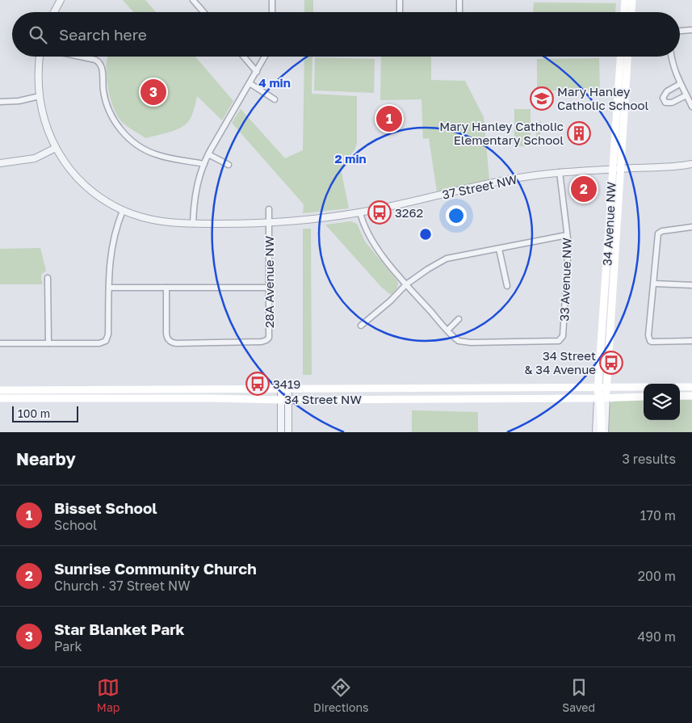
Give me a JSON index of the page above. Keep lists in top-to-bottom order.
{
  "streets": {
    "main road": ["34 Avenue NW", "34 Street NW"],
    "street": ["37 Street NW", "33 Avenue NW", "28A Avenue NW"]
  },
  "crossings": [
    ["37 Street NW", "34 Avenue NW"],
    ["37 Street NW", "33 Avenue NW"],
    ["37 Street NW", "28A Avenue NW"],
    ["34 Avenue NW", "34 Street NW"]
  ],
  "places": {
    "school or university": ["Mary Hanley Catholic School"],
    "building": ["Mary Hanley Catholic Elementary School"],
    "bus stop": ["3262", "34 Street & 34 Avenue", "3419"]
  },
  "scale_bar": "100 m",
  "page": {
    "search": "Search here",
    "pins": ["3", "1", "2"],
    "scale": "100 m",
    "heading": ["Nearby", "3 results"],
    "list": [
      {
        "mark": "1",
        "name": "Bisset School",
        "note": "School",
        "value": "170 m"
      },
      {
        "mark": "2",
        "name": "Sunrise Community Church",
        "note": "Church · 37 Street NW",
        "value": "200 m"
      },
      {
        "mark": "3",
        "name": "Star Blanket Park",
        "note": "Park",
        "value": "490 m"
      }
    ],
    "nav": ["Map", "Directions", "Saved"]
  },
  "rings": ["4 min", "2 min"]
}
